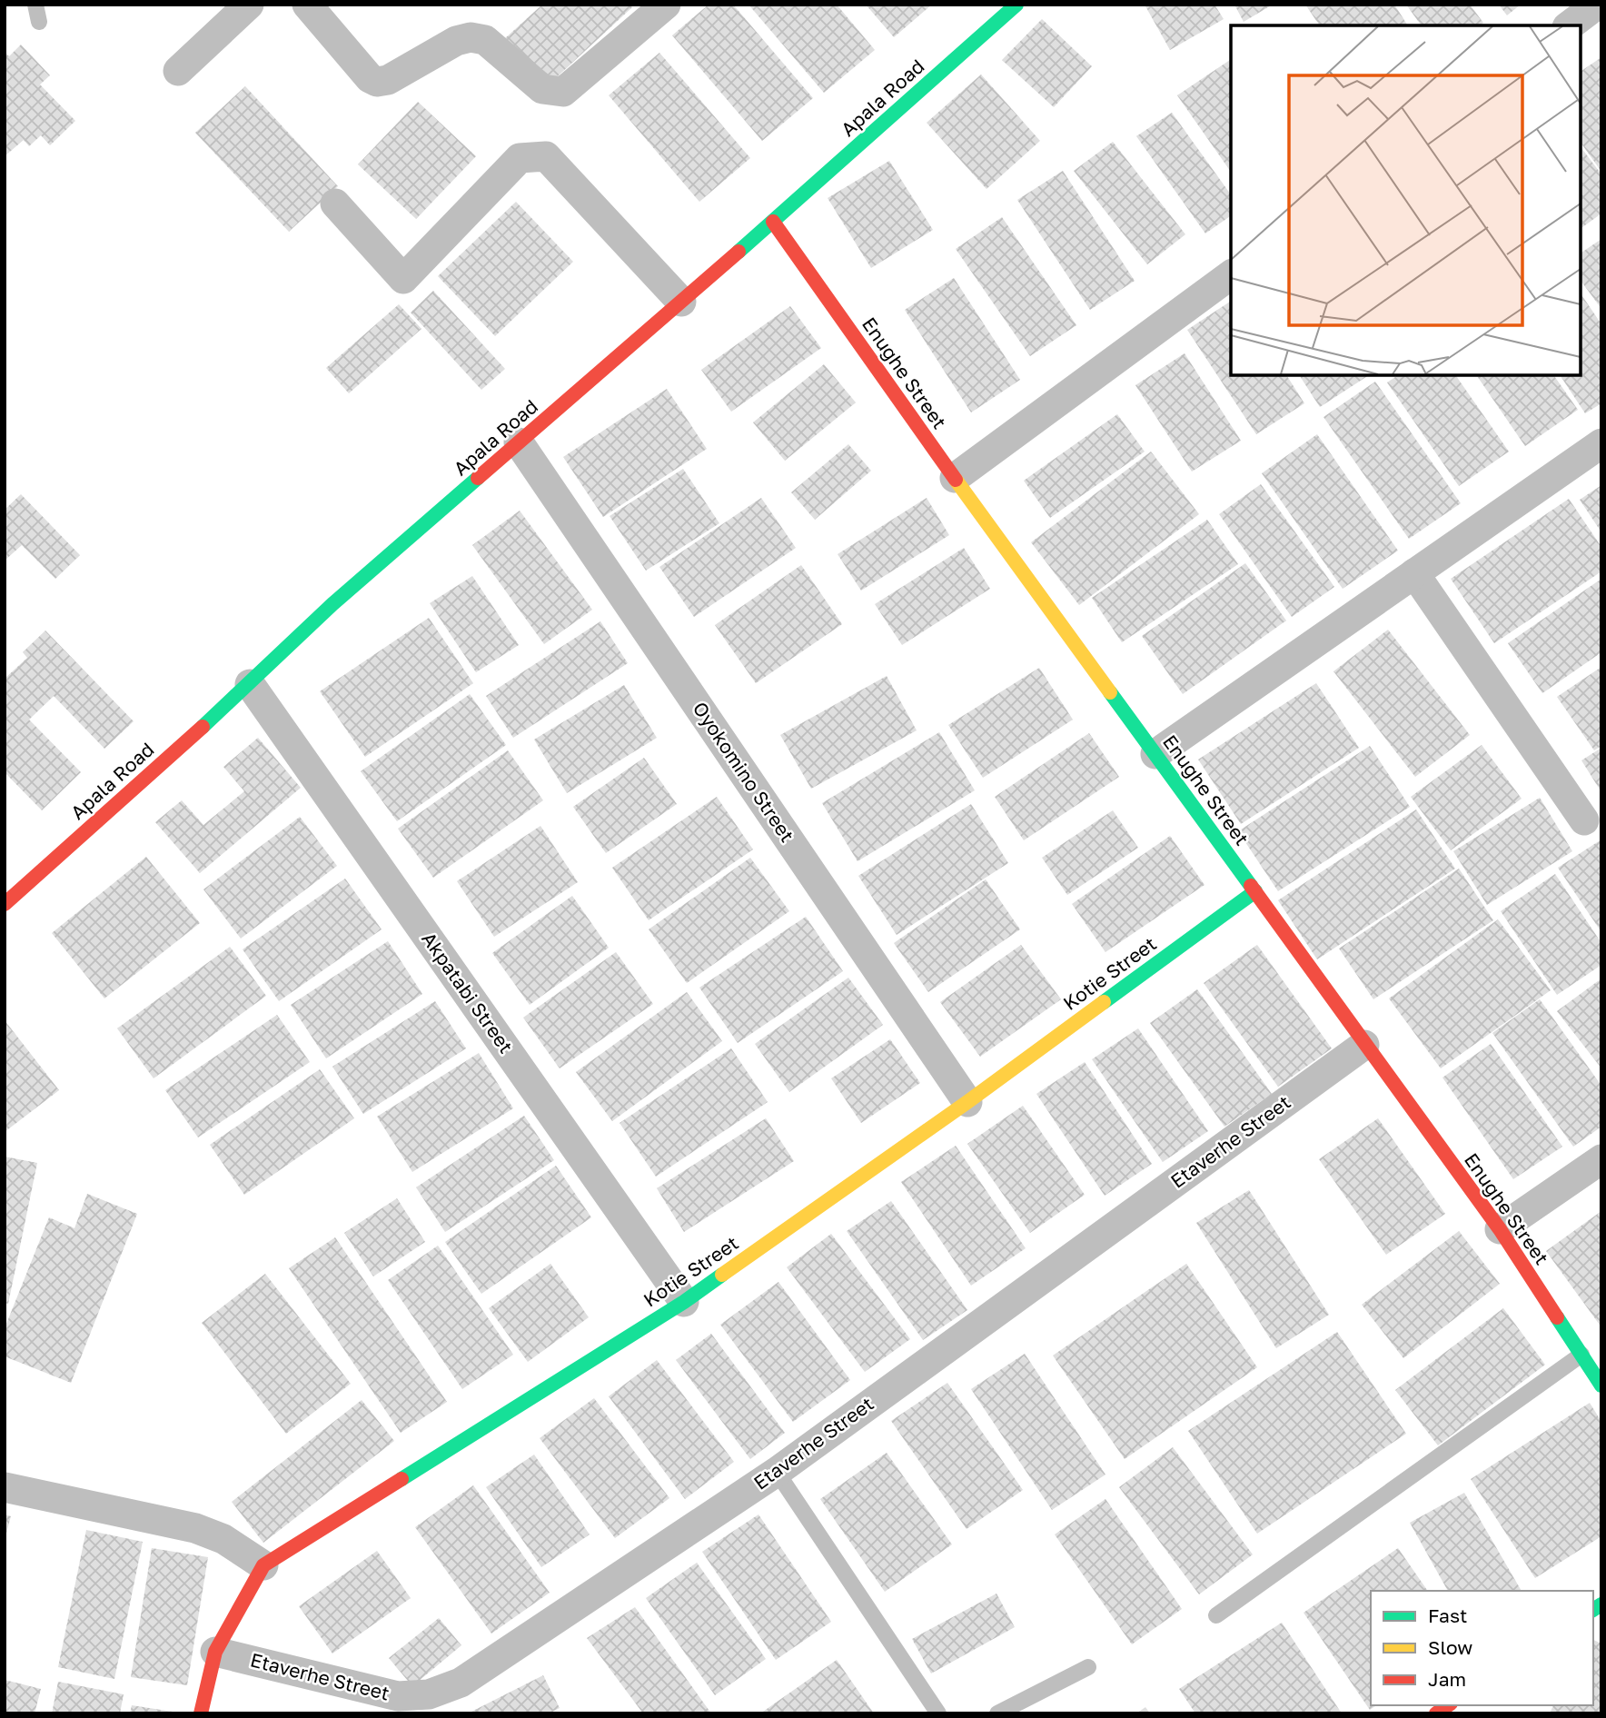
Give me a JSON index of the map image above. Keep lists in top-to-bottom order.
{
  "streets": {
    "street": [
      "Apala Road",
      "Enughe Street",
      "Oyokomino Street",
      "Kotie Street",
      "Akpatabi Street",
      "Etaverhe Street"
    ]
  },
  "crossings": [
    ["Apala Road", "Enughe Street"],
    ["Apala Road", "Oyokomino Street"],
    ["Apala Road", "Akpatabi Street"],
    ["Enughe Street", "Kotie Street"],
    ["Enughe Street", "Etaverhe Street"],
    ["Oyokomino Street", "Kotie Street"],
    ["Kotie Street", "Akpatabi Street"],
    ["Kotie Street", "Etaverhe Street"]
  ],
  "legend": ["Fast", "Slow", "Jam"]
}
